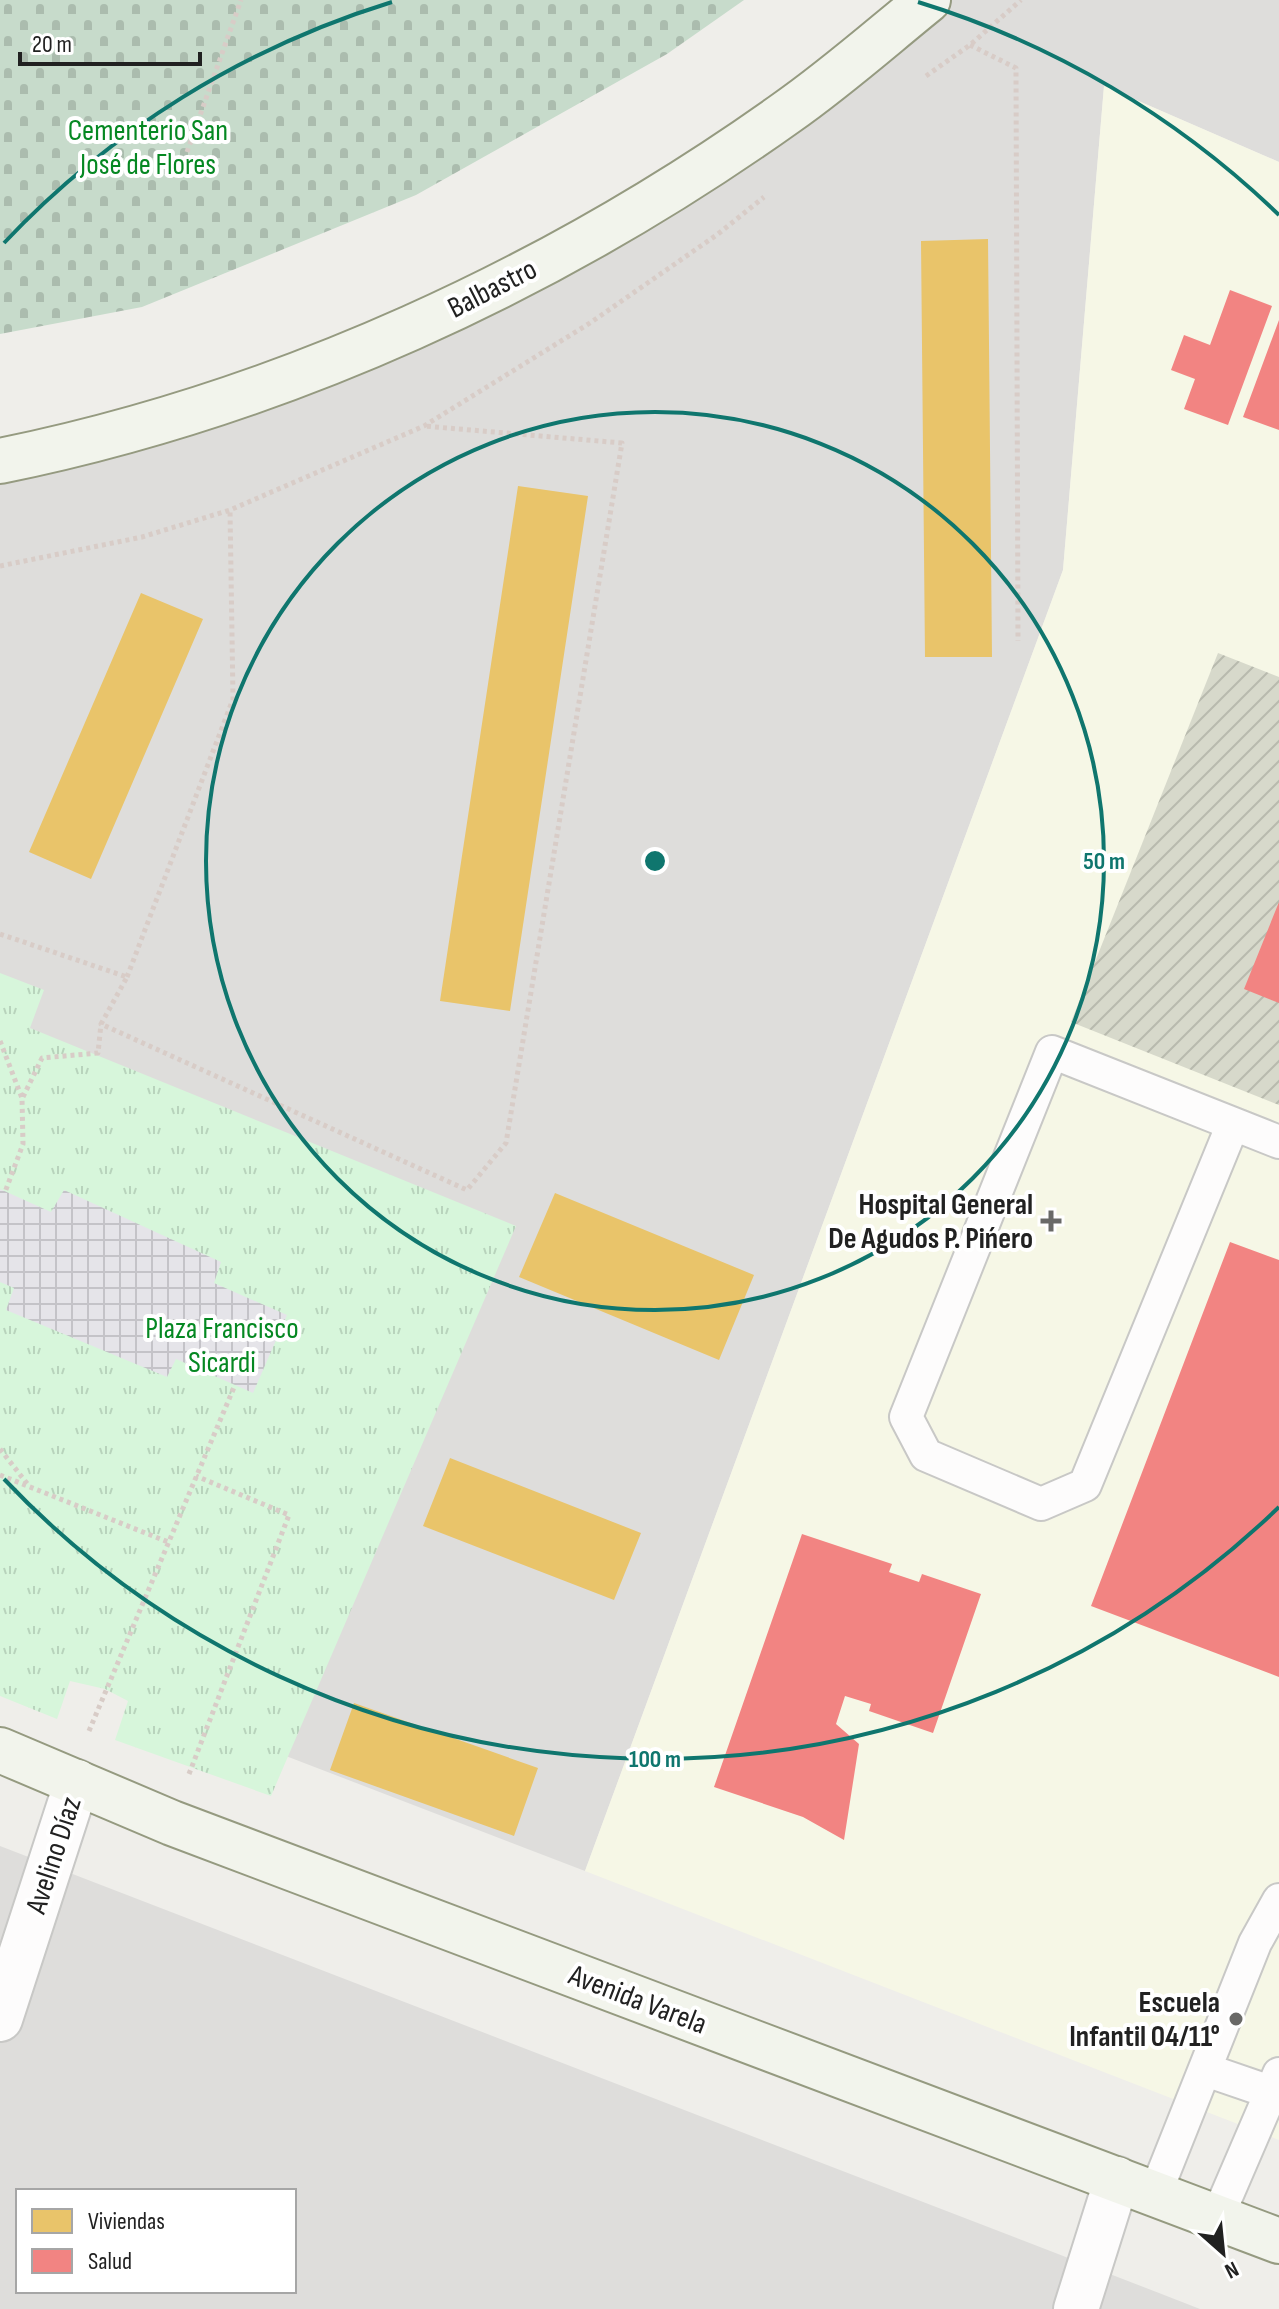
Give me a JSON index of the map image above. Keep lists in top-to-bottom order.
{
  "streets": {
    "main road": ["Balbastro", "Avenida Varela"],
    "street": ["Avelino Díaz"]
  },
  "crossings": [
    ["Avelino Díaz", "Avenida Varela"]
  ],
  "parks": ["Cementerio San José de Flores", "Plaza Francisco Sicardi"],
  "places": {
    "health": ["Hospital General De Agudos P. Pińero"],
    "other": ["Escuela Infantil 04/11°"]
  },
  "legend": ["Viviendas", "Salud"],
  "scale_bar": "20 m",
  "north": "bottom right",
  "rings": ["50 m", "100 m"]
}
